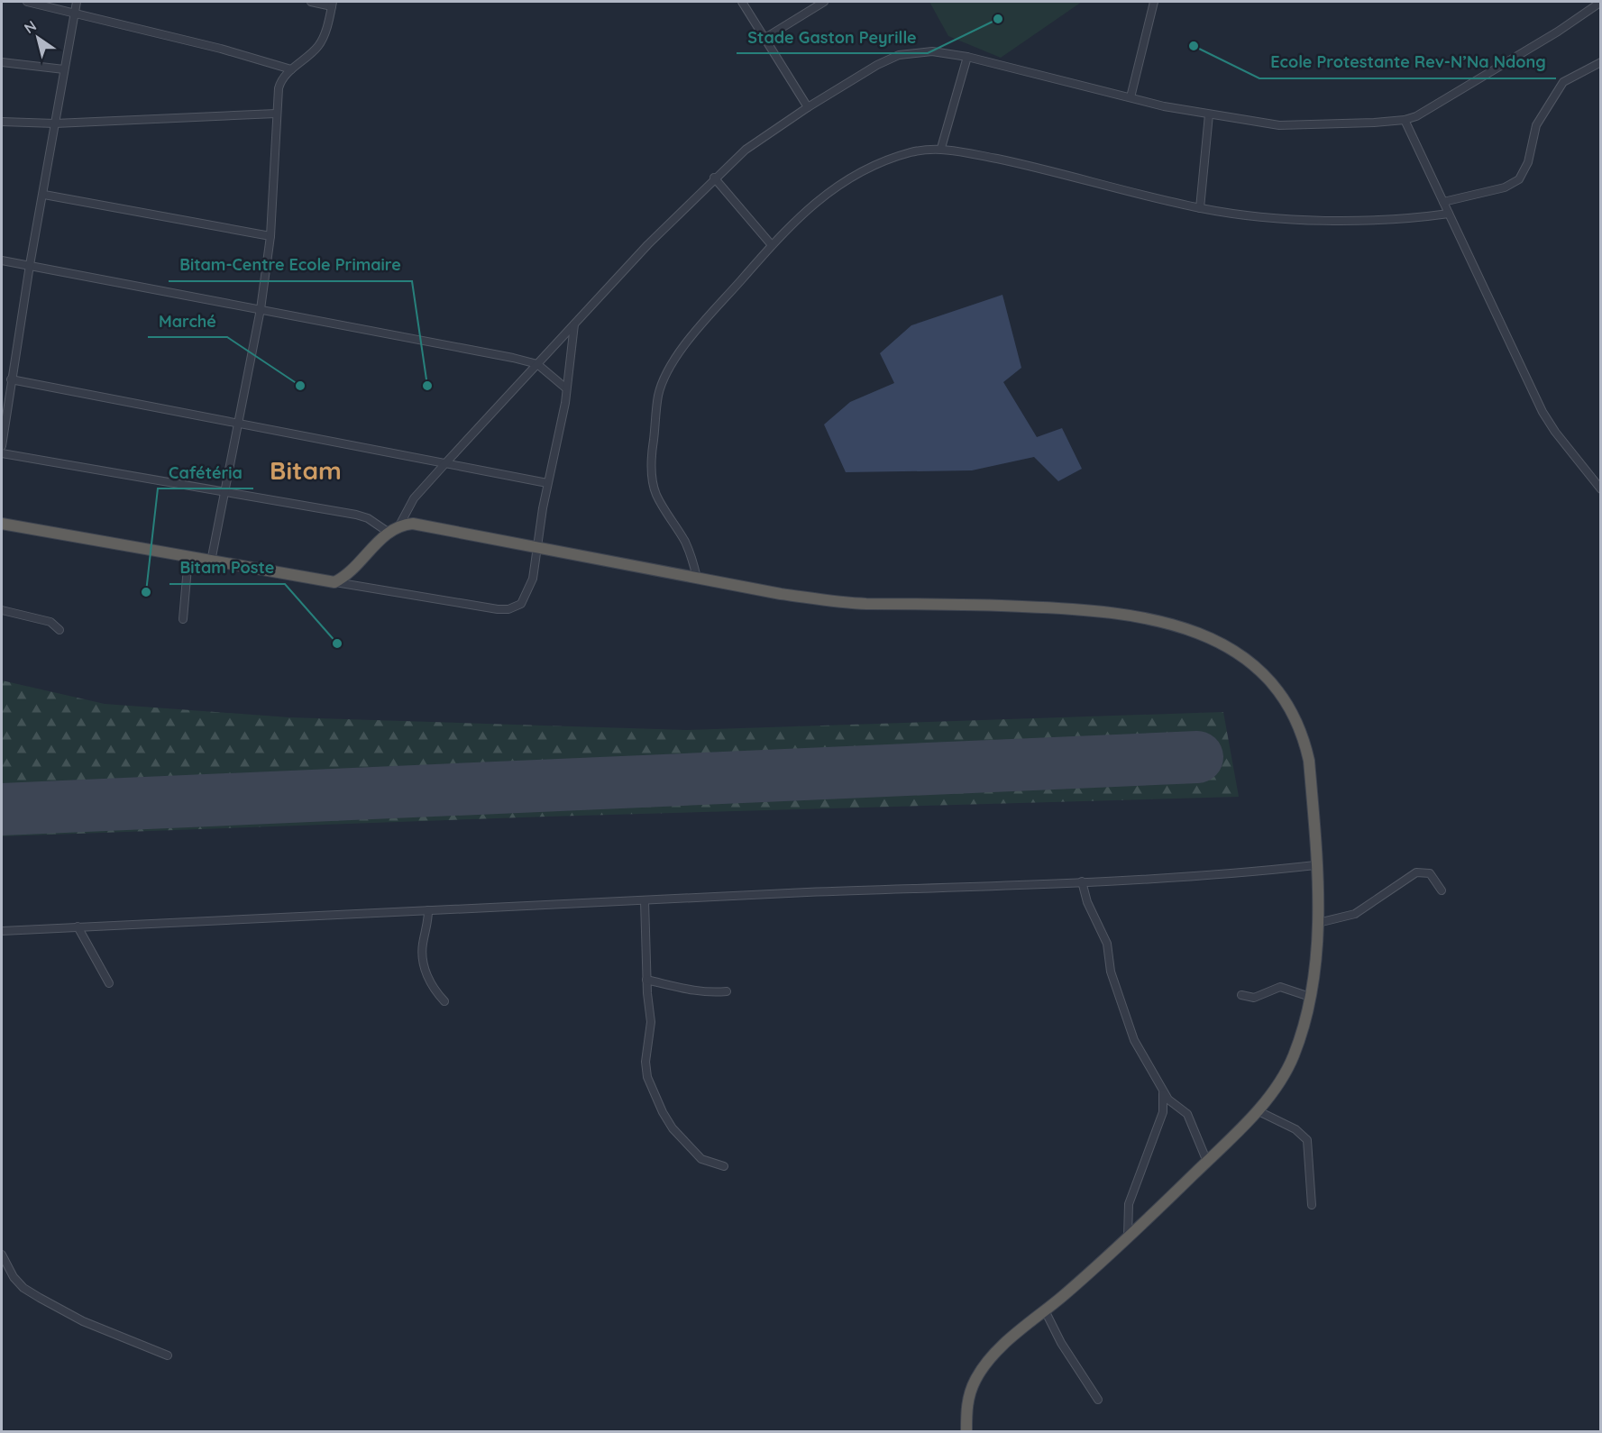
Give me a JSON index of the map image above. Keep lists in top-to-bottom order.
{
  "districts": ["Bitam"],
  "places": [
    "Stade Gaston Peyrille",
    "Ecole Protestante Rev-N’Na Ndong",
    "Marché",
    "Bitam-Centre Ecole Primaire",
    "Cafétéria",
    "Bitam Poste"
  ],
  "north": "top left"
}
